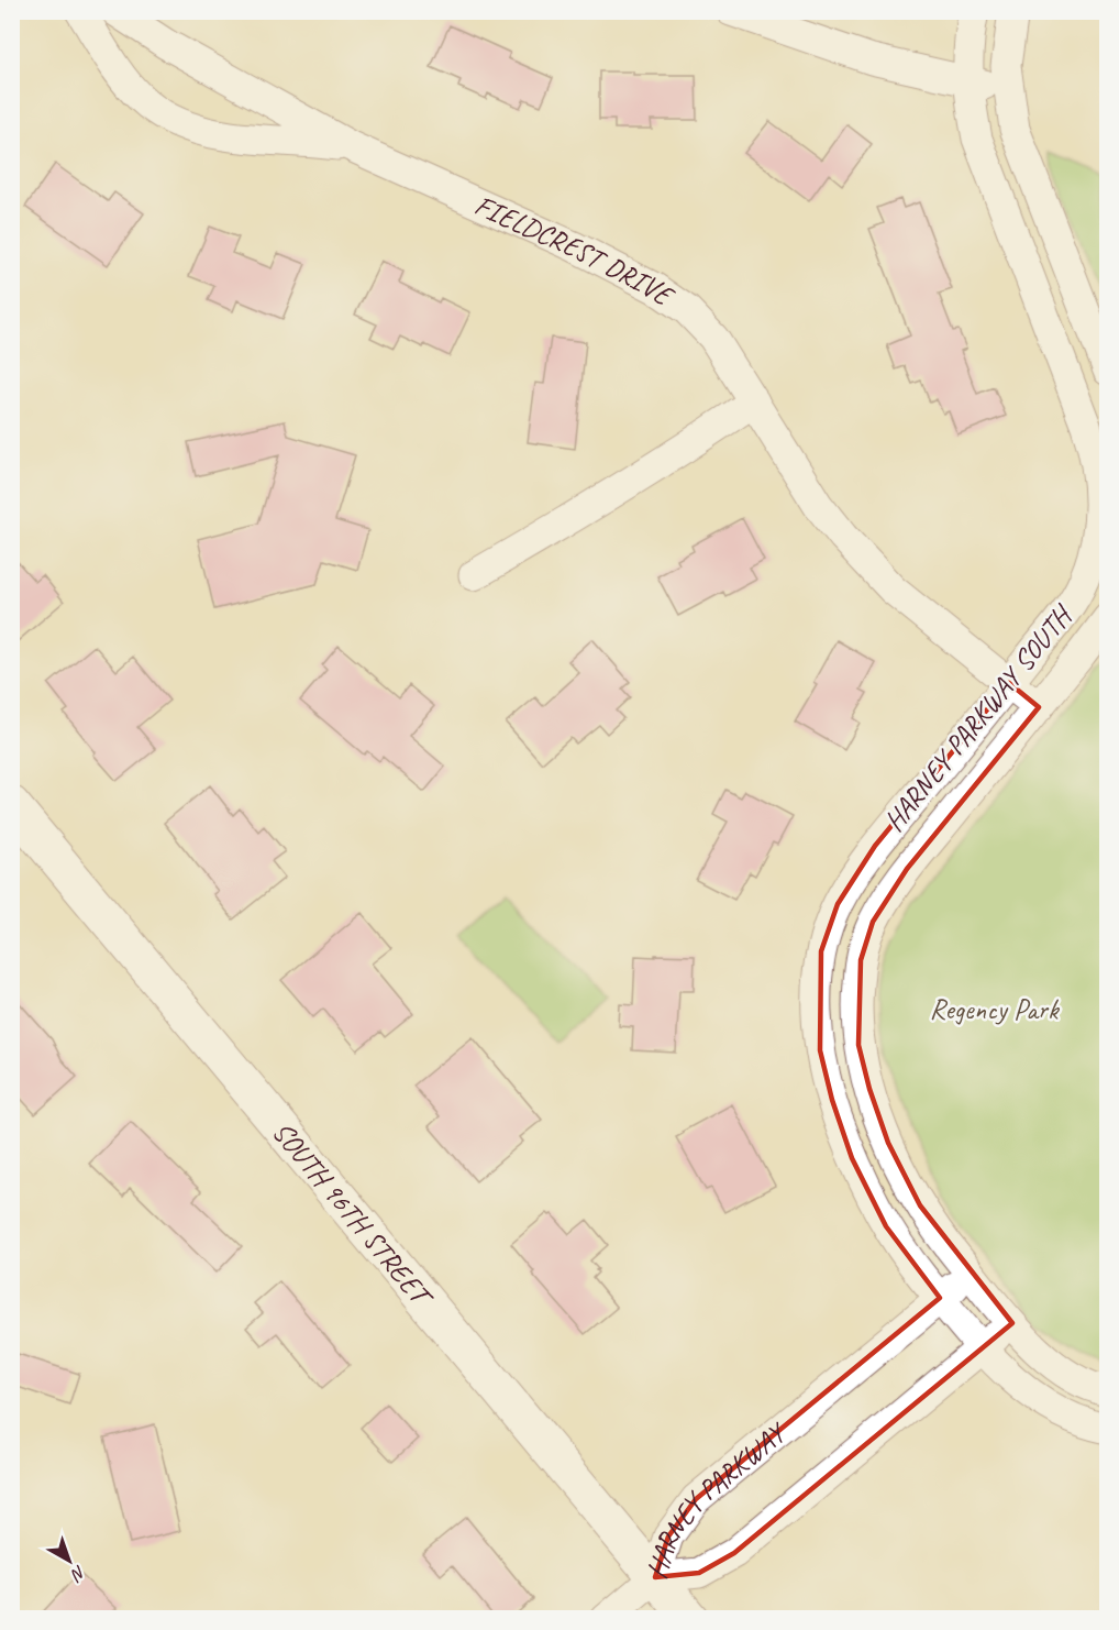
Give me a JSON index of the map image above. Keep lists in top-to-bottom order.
{
  "streets": {
    "street": [
      "FIELDCREST DRIVE",
      "HARNEY PARKWAY SOUTH",
      "SOUTH 96TH STREET",
      "HARNEY PARKWAY"
    ]
  },
  "crossings": [
    ["FIELDCREST DRIVE", "HARNEY PARKWAY SOUTH"],
    ["HARNEY PARKWAY SOUTH", "HARNEY PARKWAY"],
    ["SOUTH 96TH STREET", "HARNEY PARKWAY"]
  ],
  "parks": ["Regency Park"],
  "north": "bottom right"
}
